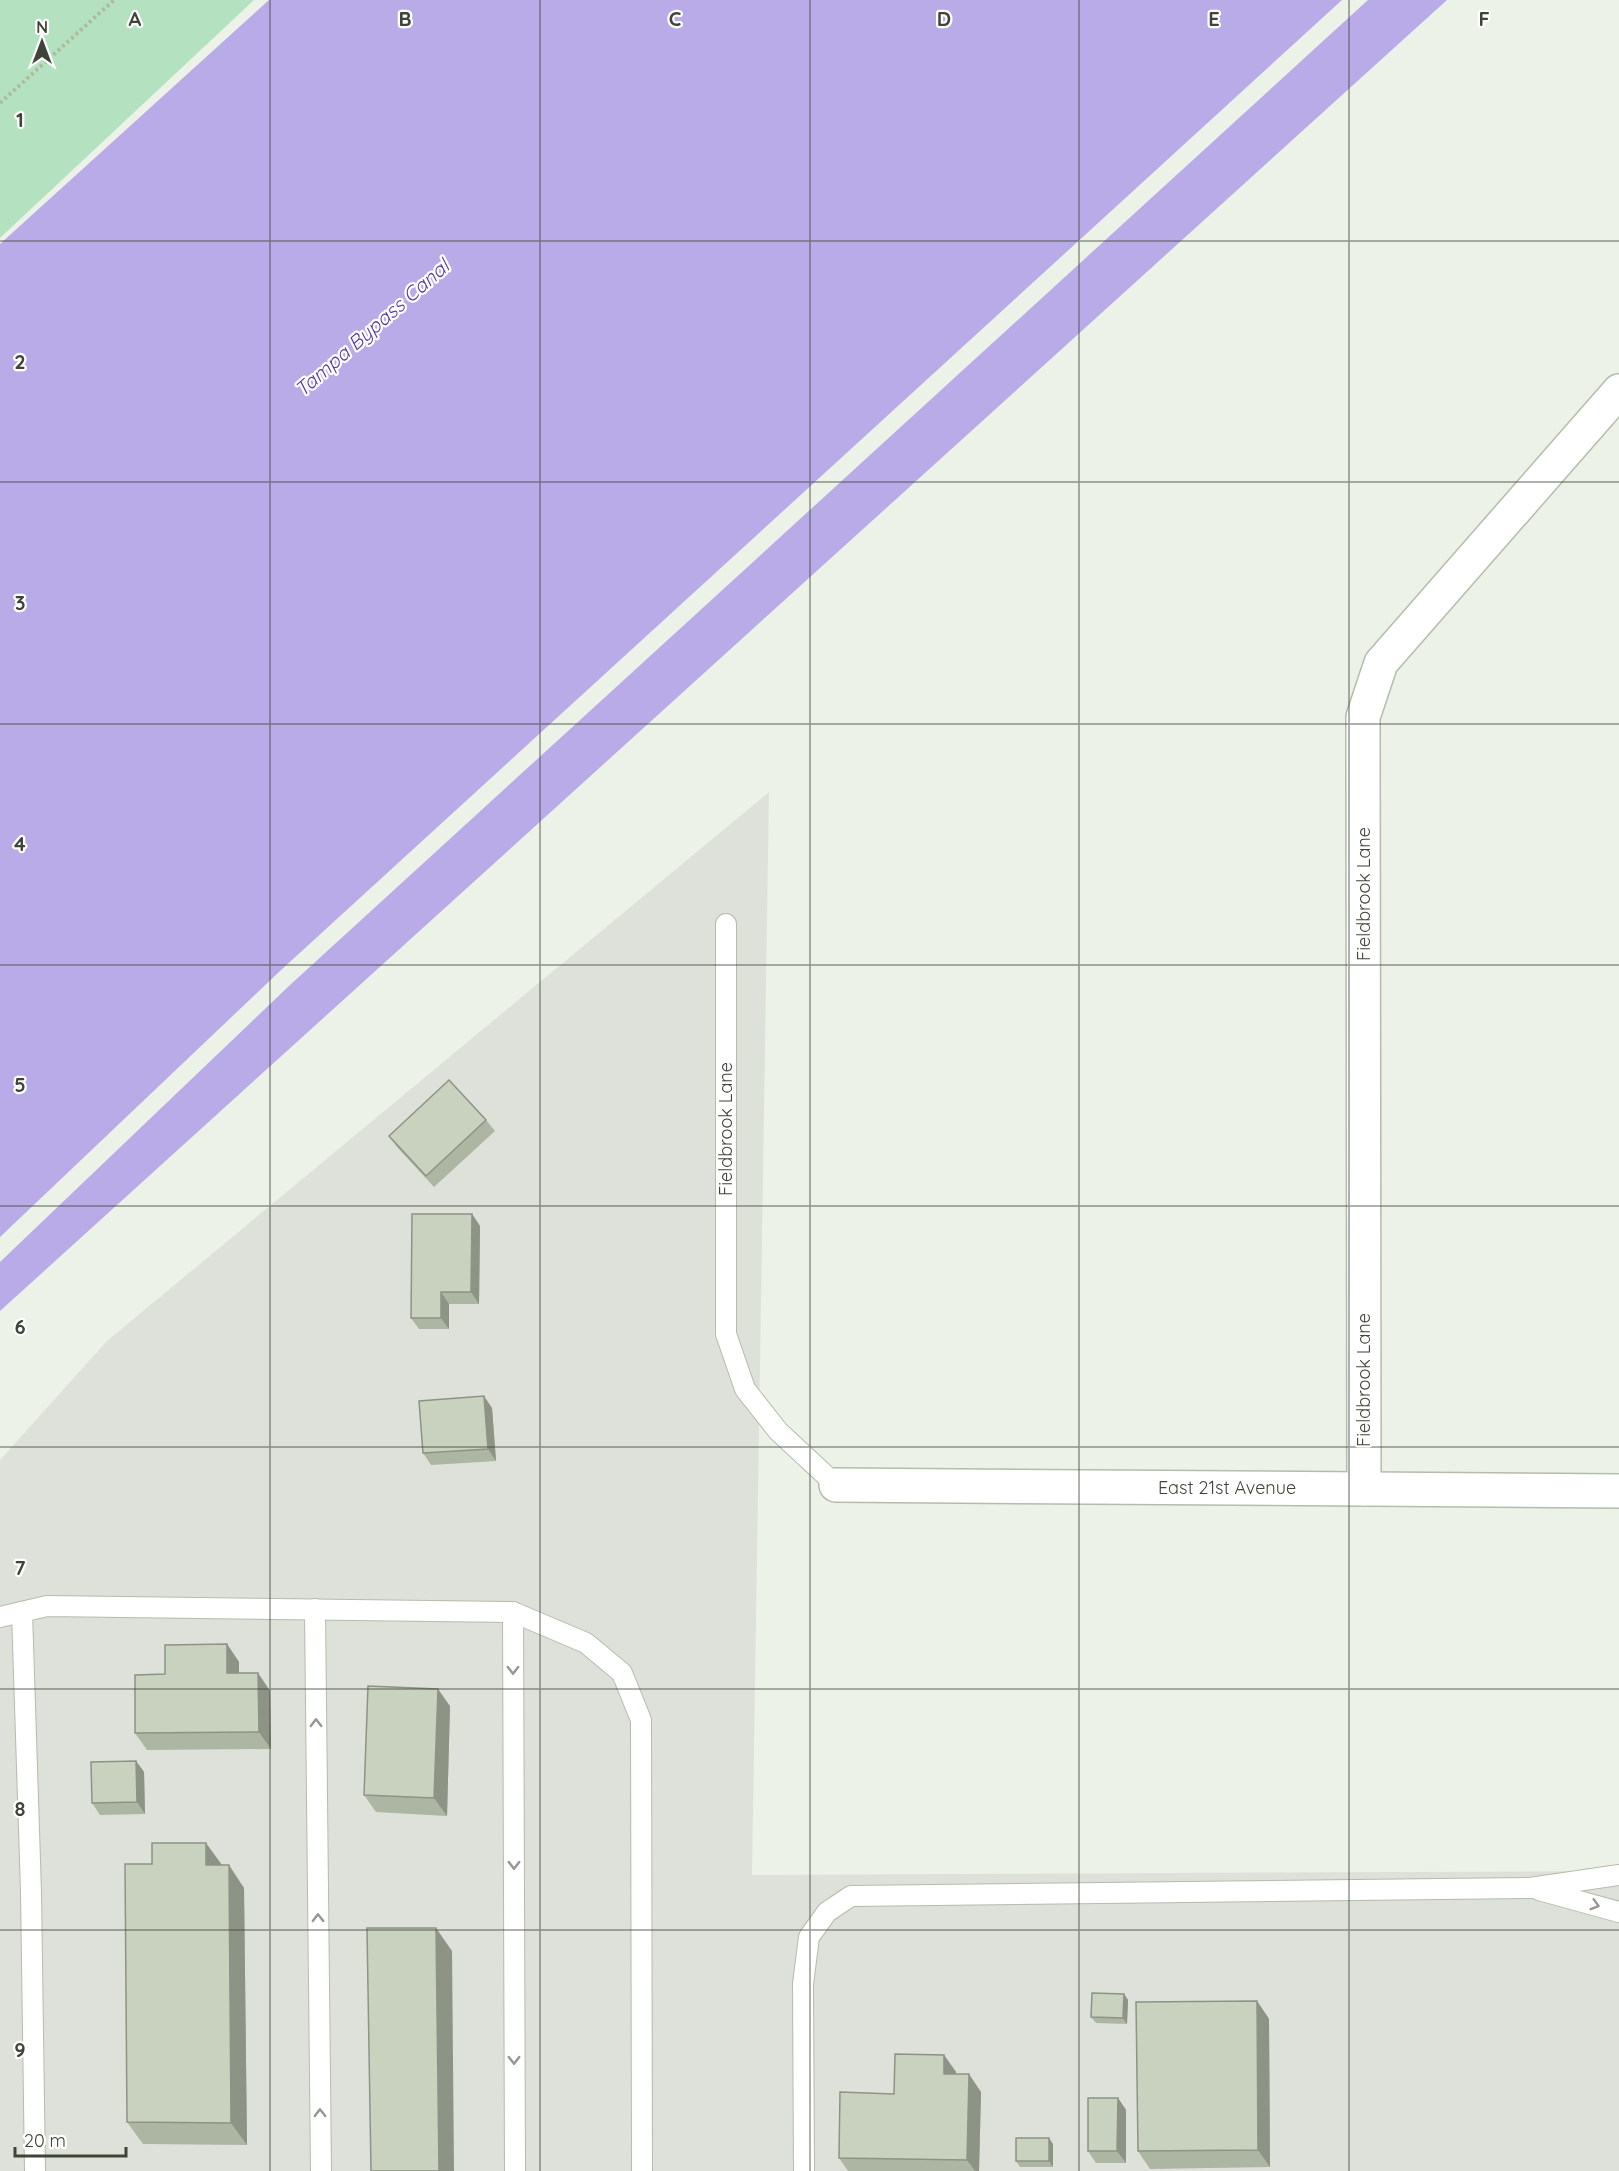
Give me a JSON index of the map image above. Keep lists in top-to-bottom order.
{
  "streets": {
    "street": ["Fieldbrook Lane", "East 21st Avenue"]
  },
  "crossings": [
    ["Fieldbrook Lane", "East 21st Avenue"]
  ],
  "water": ["Tampa Bypass Canal"],
  "scale_bar": "20 m",
  "north": "top",
  "grid": {
    "columns": [
      "A",
      "B",
      "C",
      "D",
      "E",
      "F"
    ],
    "rows": [
      "1",
      "2",
      "3",
      "4",
      "5",
      "6",
      "7",
      "8",
      "9"
    ]
  }
}
